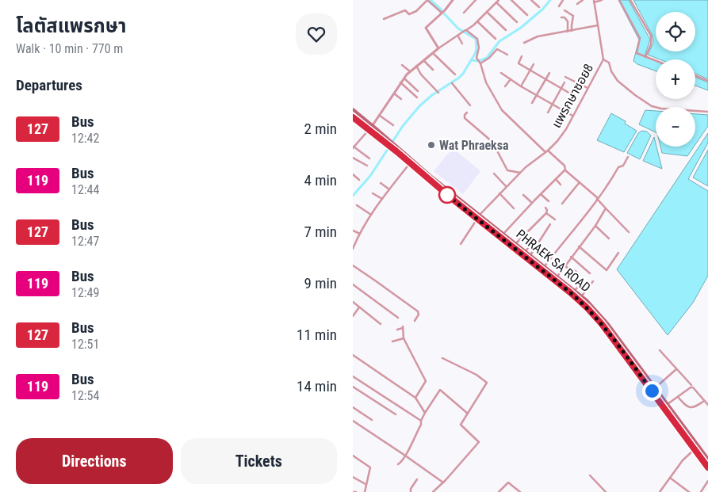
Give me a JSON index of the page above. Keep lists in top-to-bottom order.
{
  "streets": {
    "main road": ["PHRAEK SA ROAD"],
    "street": ["แพรกษาซอย8"]
  },
  "crossings": [
    ["แพรกษาซอย8", "PHRAEK SA ROAD"]
  ],
  "places": ["Wat Phraeksa"],
  "lines": ["bus line 127"],
  "page": {
    "heading": [
      ["โลตัสแพรกษา", "Walk · 10 min · 770 m"],
      "Departures"
    ],
    "map_buttons": ["+", "−"],
    "list": [
      {
        "mark": "127",
        "name": "Bus",
        "note": "12:42",
        "value": "2 min"
      },
      {
        "mark": "119",
        "name": "Bus",
        "note": "12:44",
        "value": "4 min"
      },
      {
        "mark": "127",
        "name": "Bus",
        "note": "12:47",
        "value": "7 min"
      },
      {
        "mark": "119",
        "name": "Bus",
        "note": "12:49",
        "value": "9 min"
      },
      {
        "mark": "127",
        "name": "Bus",
        "note": "12:51",
        "value": "11 min"
      },
      {
        "mark": "119",
        "name": "Bus",
        "note": "12:54",
        "value": "14 min"
      }
    ],
    "buttons": ["Directions", "Tickets"]
  }
}
